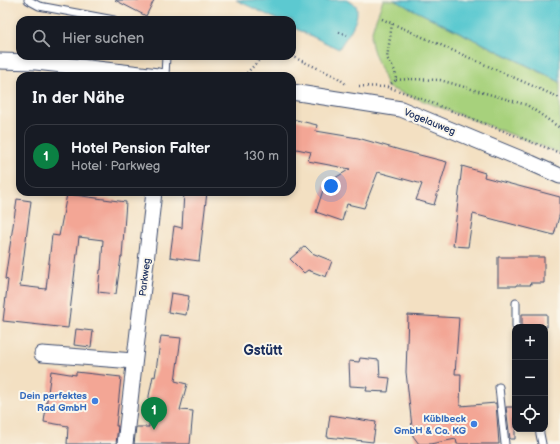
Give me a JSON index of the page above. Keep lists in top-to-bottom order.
{
  "streets": {
    "street": ["Vogelauweg", "Parkweg"]
  },
  "districts": ["Gstütt"],
  "places": ["Dein perfektes Rad GmbH", "Küblbeck GmbH & Co. KG"],
  "page": {
    "search": "Hier suchen",
    "heading": "In der Nähe",
    "list": [
      {
        "mark": "1",
        "name": "Hotel Pension Falter",
        "note": "Hotel · Parkweg",
        "value": "130 m"
      }
    ],
    "map_buttons": ["+", "−"],
    "pins": "1"
  }
}
